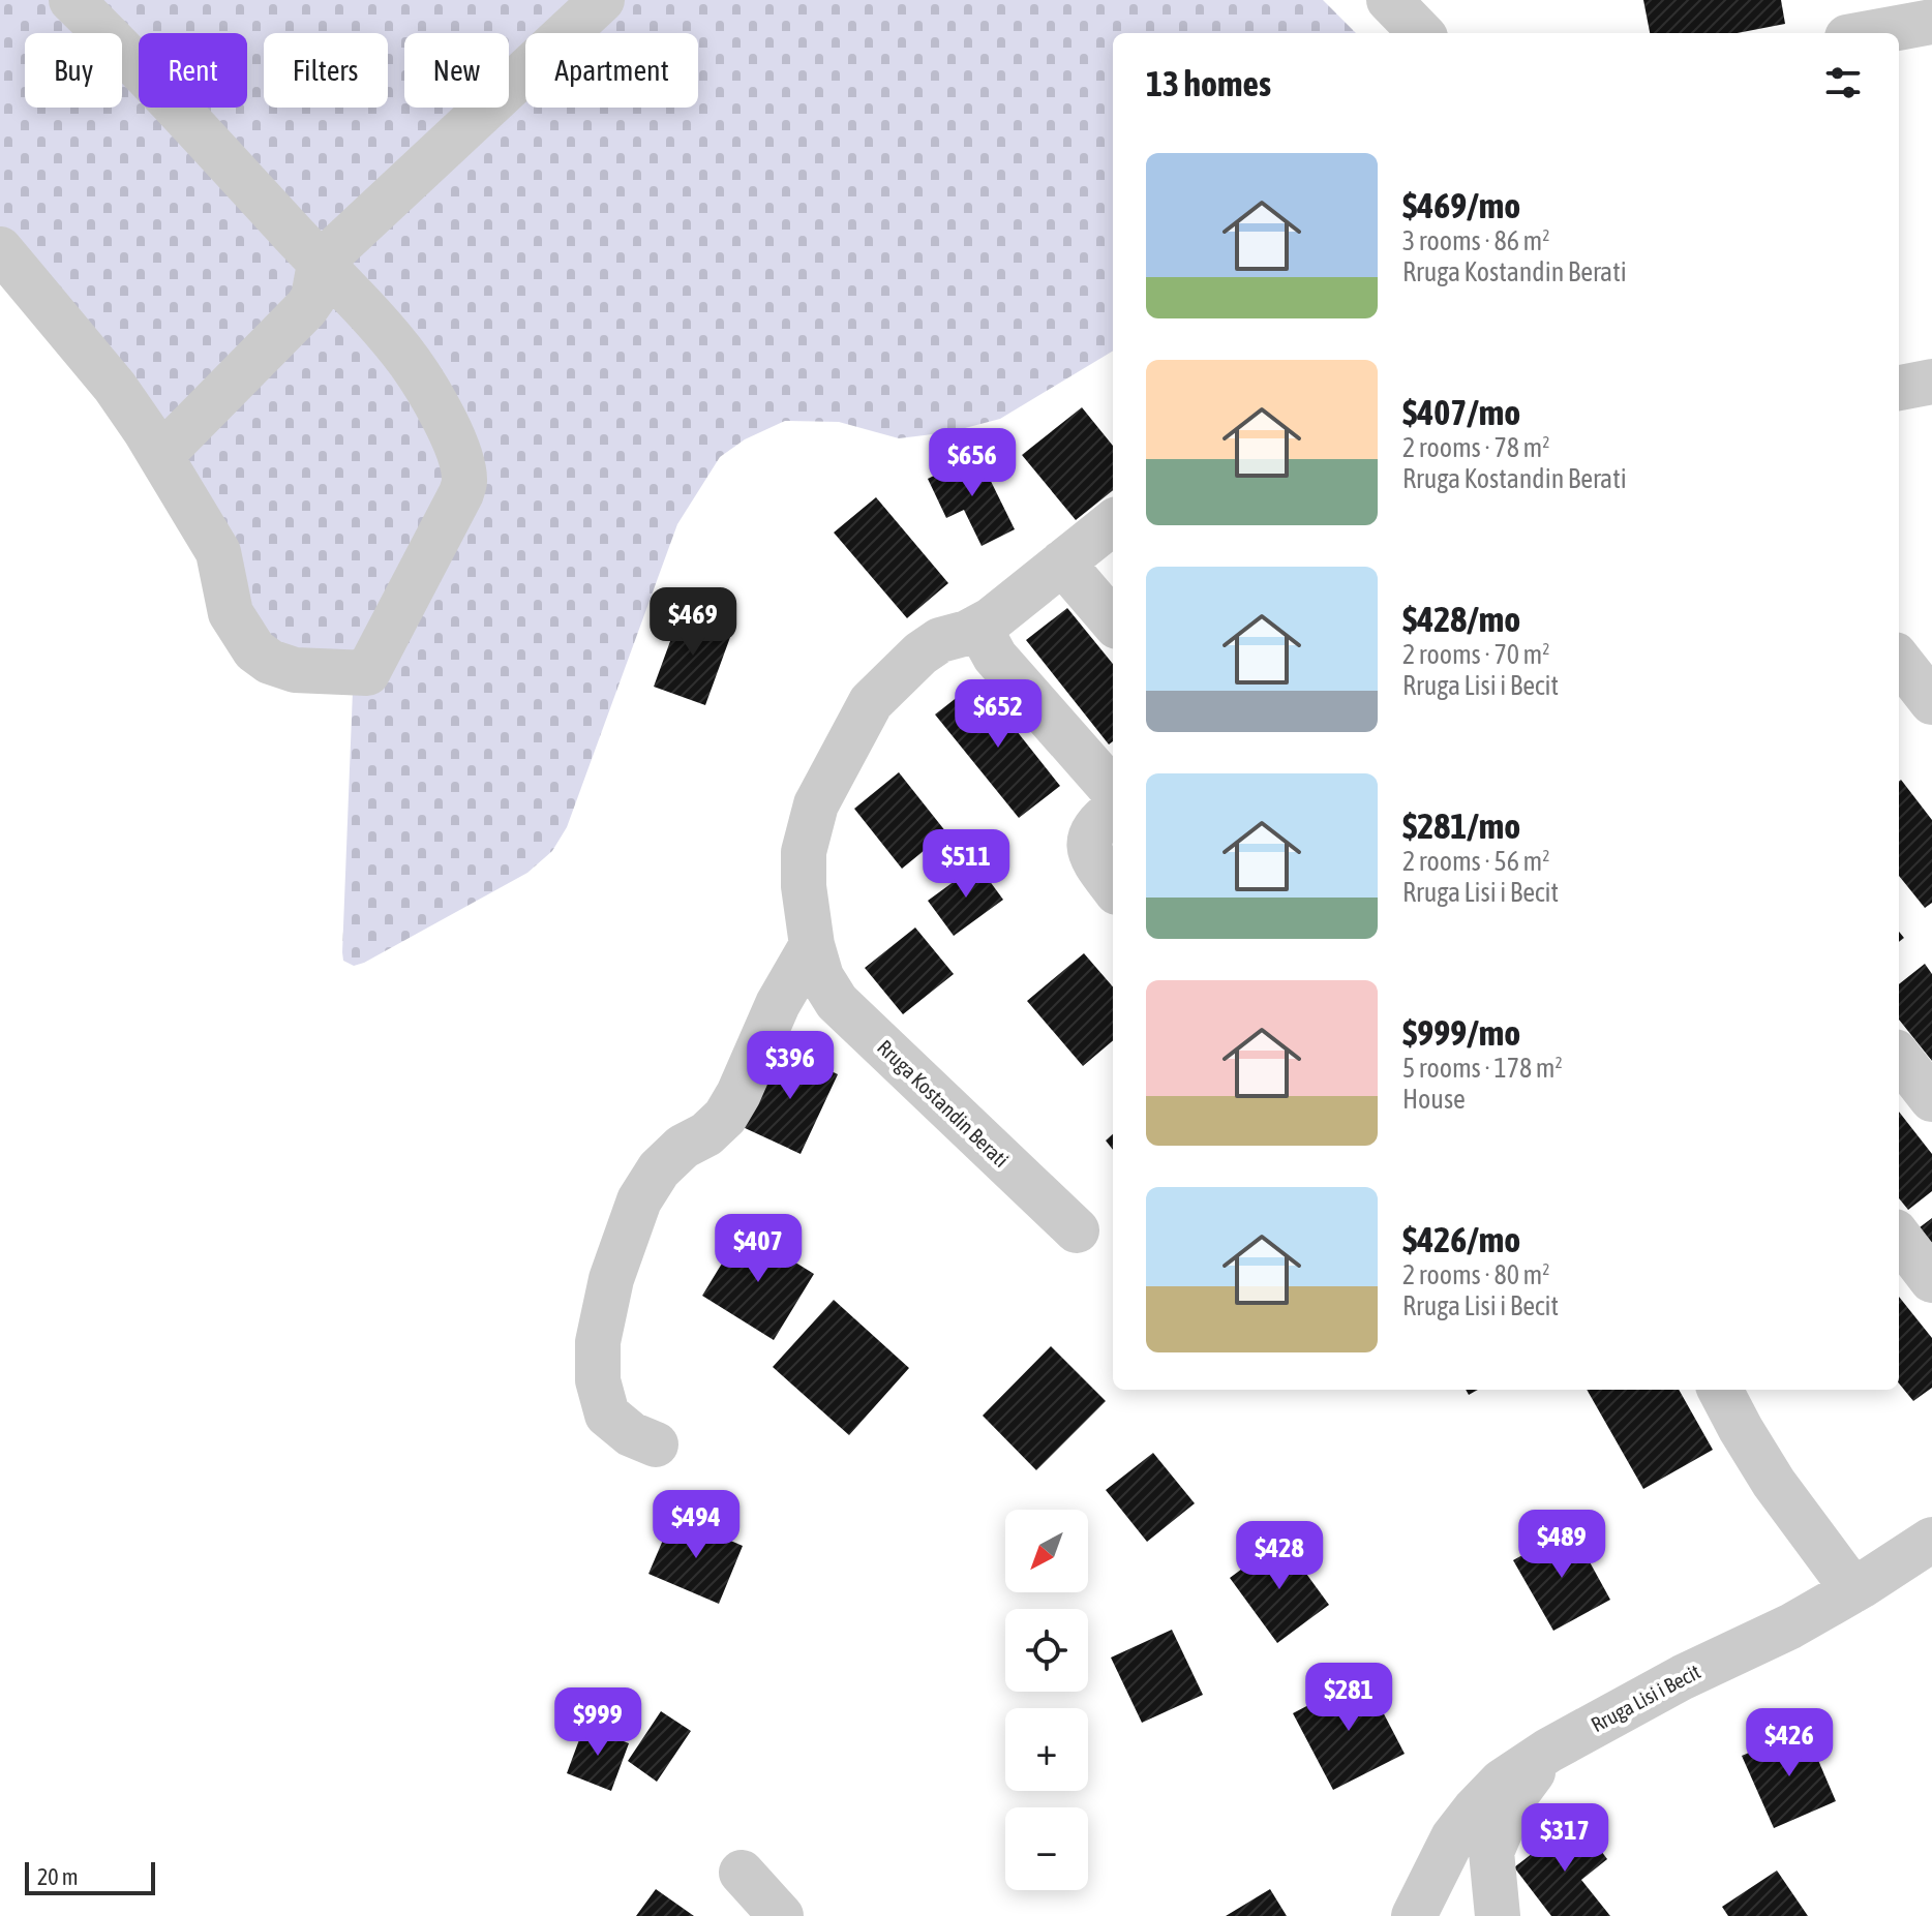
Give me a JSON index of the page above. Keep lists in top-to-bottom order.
{
  "streets": {
    "street": ["Rruga Kostandin Berati", "Rruga Lisi i Becit"]
  },
  "scale_bar": "20 m",
  "north": "bottom left",
  "page": {
    "chip": [
      "Buy",
      "Rent",
      "Filters",
      "New",
      "Apartment"
    ],
    "heading": "13 homes",
    "list": [
      {
        "name": "$469/mo",
        "note": "3 rooms · 86 m² · Rruga Kostandin Berati"
      },
      {
        "name": "$407/mo",
        "note": "2 rooms · 78 m² · Rruga Kostandin Berati"
      },
      {
        "name": "$428/mo",
        "note": "2 rooms · 70 m² · Rruga Lisi i Becit"
      },
      {
        "name": "$281/mo",
        "note": "2 rooms · 56 m² · Rruga Lisi i Becit"
      },
      {
        "name": "$999/mo",
        "note": "5 rooms · 178 m² · House"
      },
      {
        "name": "$426/mo",
        "note": "2 rooms · 80 m² · Rruga Lisi i Becit"
      }
    ],
    "price": [
      "$656",
      "$469",
      "$652",
      "$511",
      "$396",
      "$407",
      "$494",
      "$489",
      "$428",
      "$281",
      "$999",
      "$426",
      "$317"
    ],
    "map_buttons": ["+", "−"],
    "scale": "20 m"
  }
}
